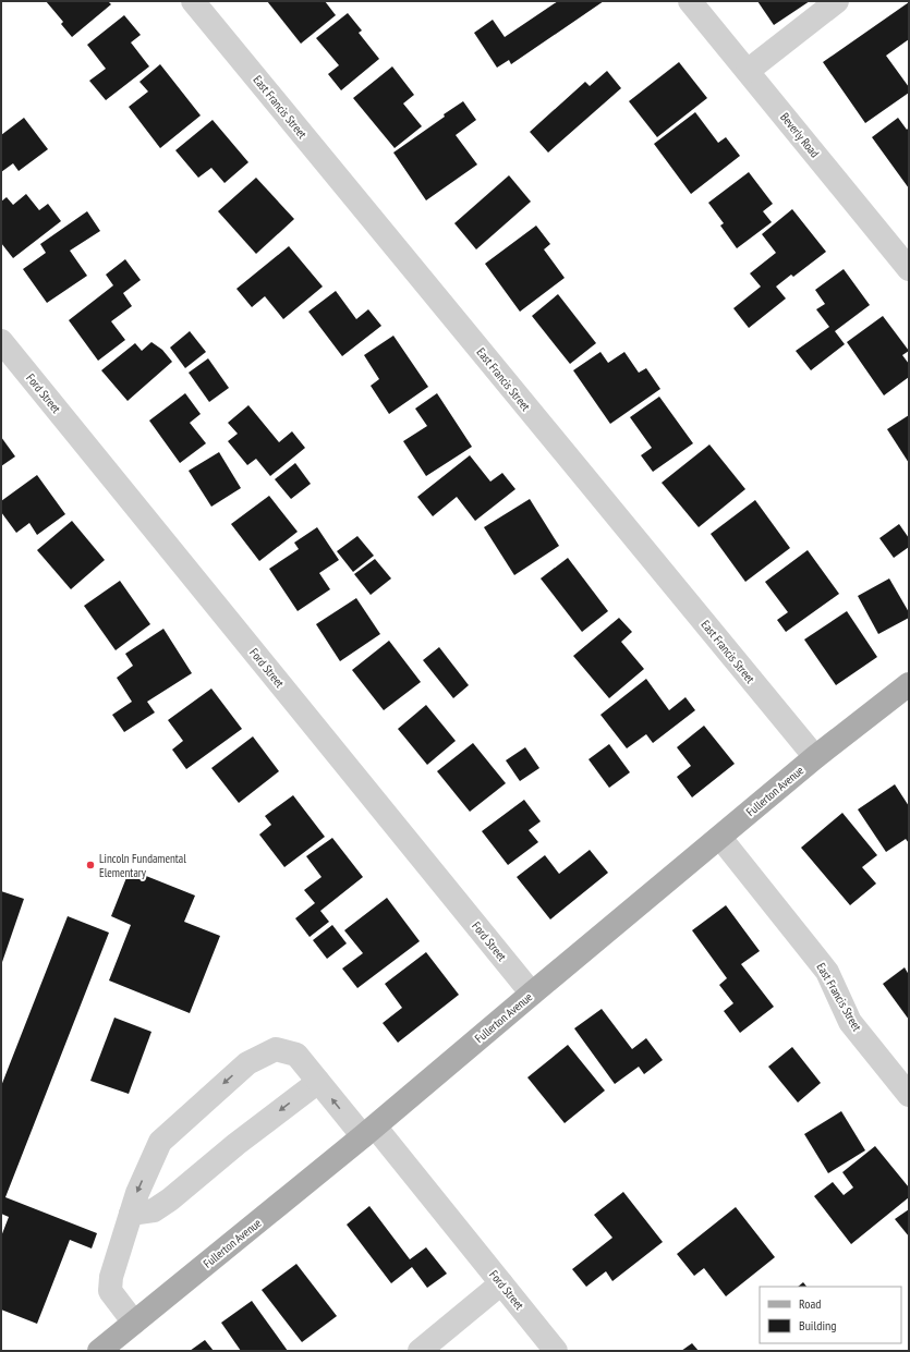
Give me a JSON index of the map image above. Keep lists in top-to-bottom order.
{
  "streets": {
    "main road": ["Fullerton Avenue"],
    "street": ["East Francis Street", "Beverly Road", "Ford Street"]
  },
  "crossings": [
    ["East Francis Street", "Fullerton Avenue"],
    ["Ford Street", "Fullerton Avenue"]
  ],
  "places": ["Lincoln Fundamental Elementary"],
  "legend": ["Road", "Building"]
}
